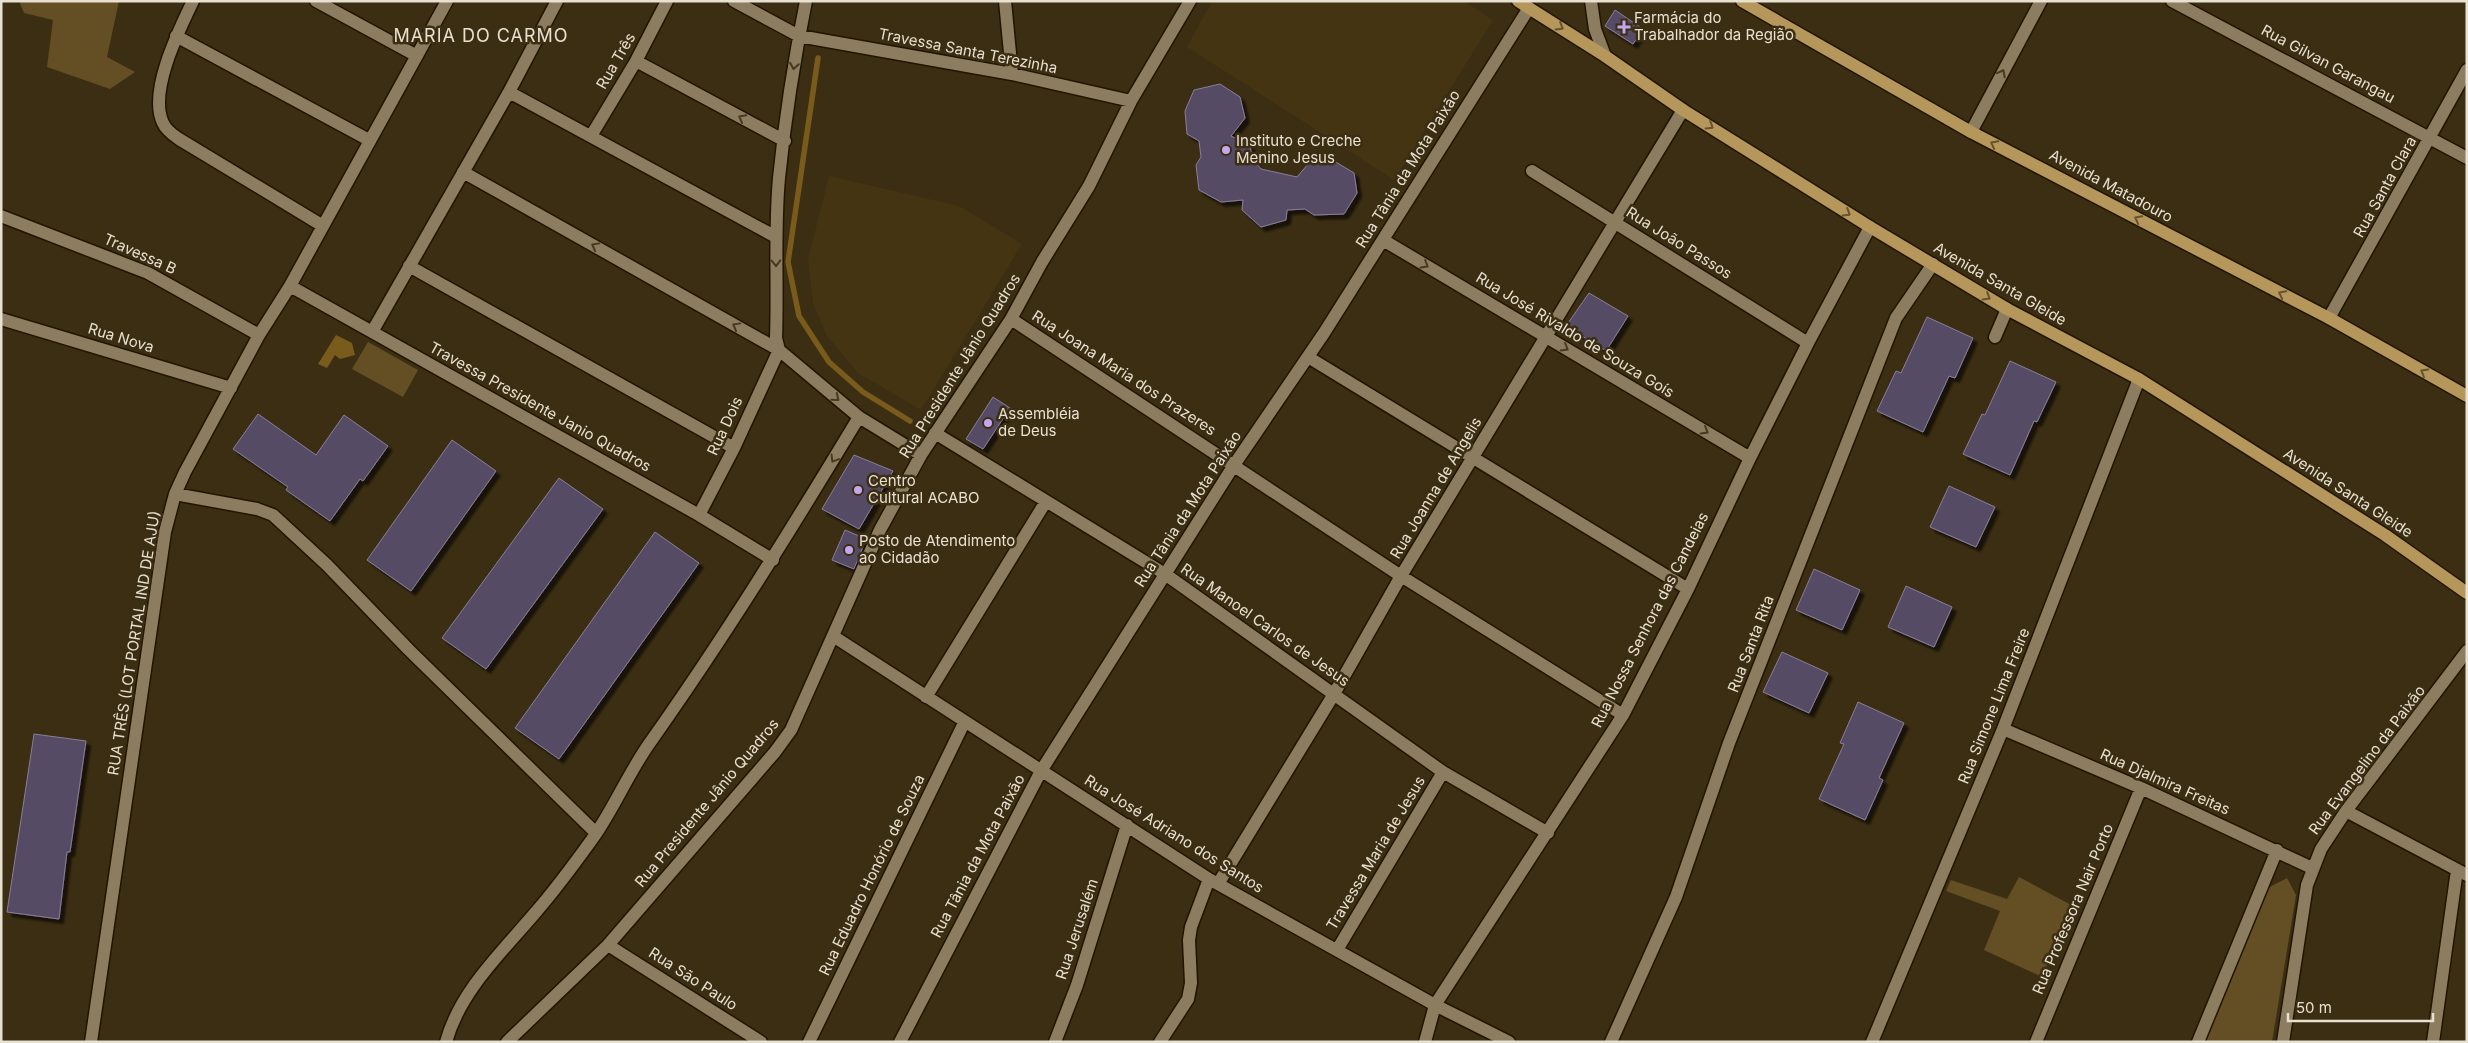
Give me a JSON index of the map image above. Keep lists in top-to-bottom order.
{
  "streets": {
    "main road": ["Avenida Matadouro", "Avenida Santa Gleide"],
    "street": [
      "Travessa Santa Terezinha",
      "Rua Três",
      "Rua Gilvan Garangau",
      "Rua Tânia da Mota Paixão",
      "Rua Santa Clara",
      "Rua João Passos",
      "Travessa B",
      "Rua José Rivaldo de Souza Goís",
      "Rua Nova",
      "Rua Presidente Jânio Quadros",
      "Rua Joana Maria dos Prazeres",
      "Travessa Presidente Janio Quadros",
      "Rua Dois",
      "Rua Joanna de Angelis",
      "Rua Nossa Senhora das Candeias",
      "Rua Manoel Carlos de Jesus",
      "RUA TRÊS (LOT PORTAL IND DE AJU)",
      "Rua Santa Rita",
      "Rua Simone Lima Freire",
      "Rua Evangelino da Paixão",
      "Rua Djalmira Freitas",
      "Rua José Adriano dos Santos",
      "Travessa Maria de Jesus",
      "Rua Eduadro Honório de Souza",
      "Rua Professora Nair Porto",
      "Rua Jerusalém",
      "Rua São Paulo"
    ]
  },
  "crossings": [
    ["Travessa Santa Terezinha", "Rua Presidente Jânio Quadros"],
    ["Rua Gilvan Garangau", "Rua Santa Clara"],
    ["Rua Tânia da Mota Paixão", "Avenida Santa Gleide"],
    ["Rua Tânia da Mota Paixão", "Rua José Rivaldo de Souza Goís"],
    ["Rua Tânia da Mota Paixão", "Rua Joana Maria dos Prazeres"],
    ["Rua Tânia da Mota Paixão", "Rua Manoel Carlos de Jesus"],
    ["Rua Tânia da Mota Paixão", "Rua José Adriano dos Santos"],
    ["Avenida Matadouro", "Rua Santa Clara"],
    ["Rua João Passos", "Rua Joanna de Angelis"],
    ["Rua João Passos", "Rua Nossa Senhora das Candeias"],
    ["Travessa B", "RUA TRÊS (LOT PORTAL IND DE AJU)"],
    ["Avenida Santa Gleide", "Rua Joanna de Angelis"],
    ["Avenida Santa Gleide", "Rua Nossa Senhora das Candeias"],
    ["Avenida Santa Gleide", "Rua Santa Rita"],
    ["Avenida Santa Gleide", "Rua Simone Lima Freire"],
    ["Rua José Rivaldo de Souza Goís", "Rua Joanna de Angelis"],
    ["Rua José Rivaldo de Souza Goís", "Rua Nossa Senhora das Candeias"],
    ["Rua Nova", "RUA TRÊS (LOT PORTAL IND DE AJU)"],
    ["Rua Presidente Jânio Quadros", "Rua Joana Maria dos Prazeres"],
    ["Rua Presidente Jânio Quadros", "Rua Manoel Carlos de Jesus"],
    ["Rua Presidente Jânio Quadros", "Rua José Adriano dos Santos"],
    ["Rua Presidente Jânio Quadros", "Rua São Paulo"],
    ["Rua Joana Maria dos Prazeres", "Rua Joanna de Angelis"],
    ["Rua Joana Maria dos Prazeres", "Rua Nossa Senhora das Candeias"],
    ["Travessa Presidente Janio Quadros", "Rua Dois"],
    ["Travessa Presidente Janio Quadros", "RUA TRÊS (LOT PORTAL IND DE AJU)"],
    ["Rua Joanna de Angelis", "Rua Manoel Carlos de Jesus"],
    ["Rua Joanna de Angelis", "Rua José Adriano dos Santos"],
    ["Rua Nossa Senhora das Candeias", "Rua Manoel Carlos de Jesus"],
    ["Rua Nossa Senhora das Candeias", "Rua José Adriano dos Santos"],
    ["Rua Manoel Carlos de Jesus", "Travessa Maria de Jesus"],
    ["Rua Simone Lima Freire", "Rua Djalmira Freitas"],
    ["Rua Evangelino da Paixão", "Rua Djalmira Freitas"],
    ["Rua Djalmira Freitas", "Rua Professora Nair Porto"],
    ["Rua José Adriano dos Santos", "Travessa Maria de Jesus"],
    ["Rua José Adriano dos Santos", "Rua Eduadro Honório de Souza"],
    ["Rua José Adriano dos Santos", "Rua Jerusalém"]
  ],
  "one_way": ["Avenida Matadouro", "Avenida Santa Gleide", "Rua José Rivaldo de Souza Goís"],
  "districts": ["MARIA DO CARMO"],
  "places": {
    "health": ["Farmácia do Trabalhador da Região"],
    "other": [
      "Instituto e Creche Menino Jesus",
      "Assembléia de Deus",
      "Centro Cultural ACABO",
      "Posto de Atendimento ao Cidadão"
    ]
  },
  "scale_bar": "50 m"
}
